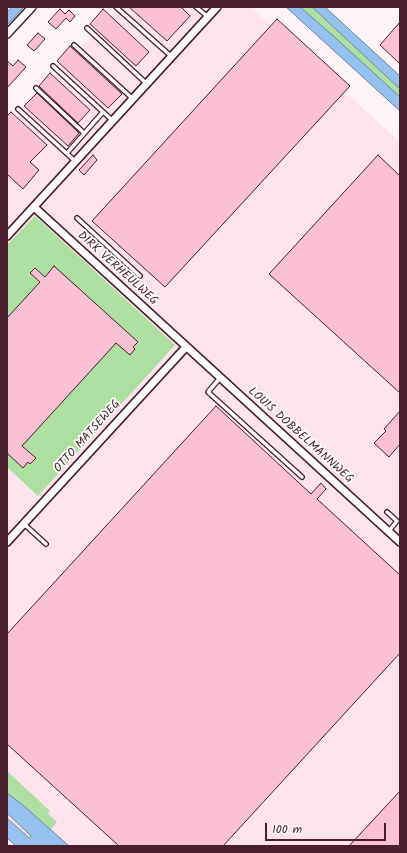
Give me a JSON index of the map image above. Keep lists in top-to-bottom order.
{
  "streets": {
    "street": ["DIRK VERHEULWEG", "LOUIS DOBBELMANNWEG", "OTTO MATSEWEG"]
  },
  "crossings": [
    ["DIRK VERHEULWEG", "LOUIS DOBBELMANNWEG"],
    ["DIRK VERHEULWEG", "OTTO MATSEWEG"],
    ["LOUIS DOBBELMANNWEG", "OTTO MATSEWEG"]
  ],
  "scale_bar": "100 m"
}
